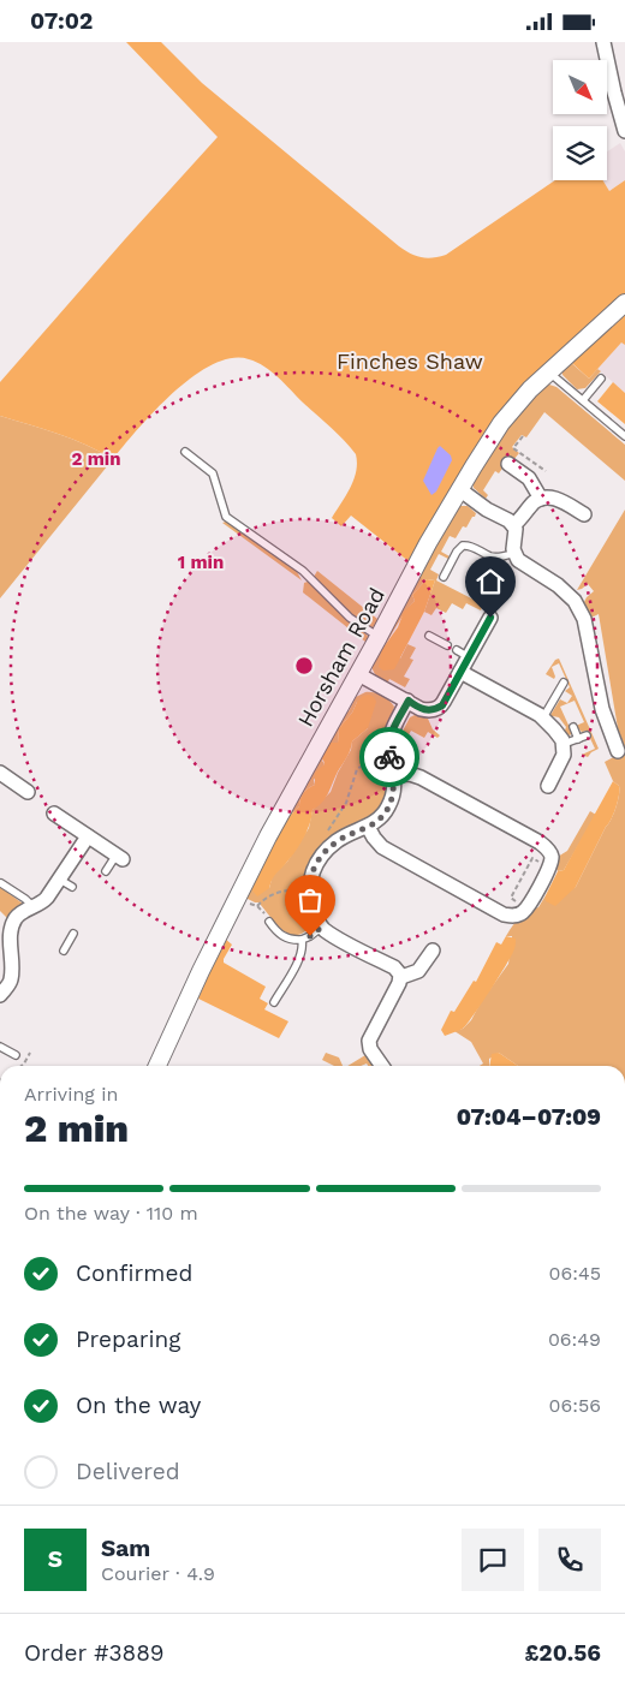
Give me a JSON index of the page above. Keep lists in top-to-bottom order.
{
  "streets": {
    "street": ["Horsham Road"]
  },
  "parks": ["Finches Shaw"],
  "north": "bottom right",
  "page": {
    "status": "07:02",
    "heading": ["2 min", "Arriving in", "07:04–07:09"],
    "panel": [
      "Sam",
      "Courier · 4.9",
      "Order #3889",
      "£20.56"
    ],
    "bar": "On the way · 110 m",
    "list": [
      ["Confirmed", "06:45"],
      ["Preparing", "06:49"],
      ["On the way", "06:56"],
      "Delivered"
    ],
    "round": "S"
  },
  "rings": ["2 min", "1 min"]
}
